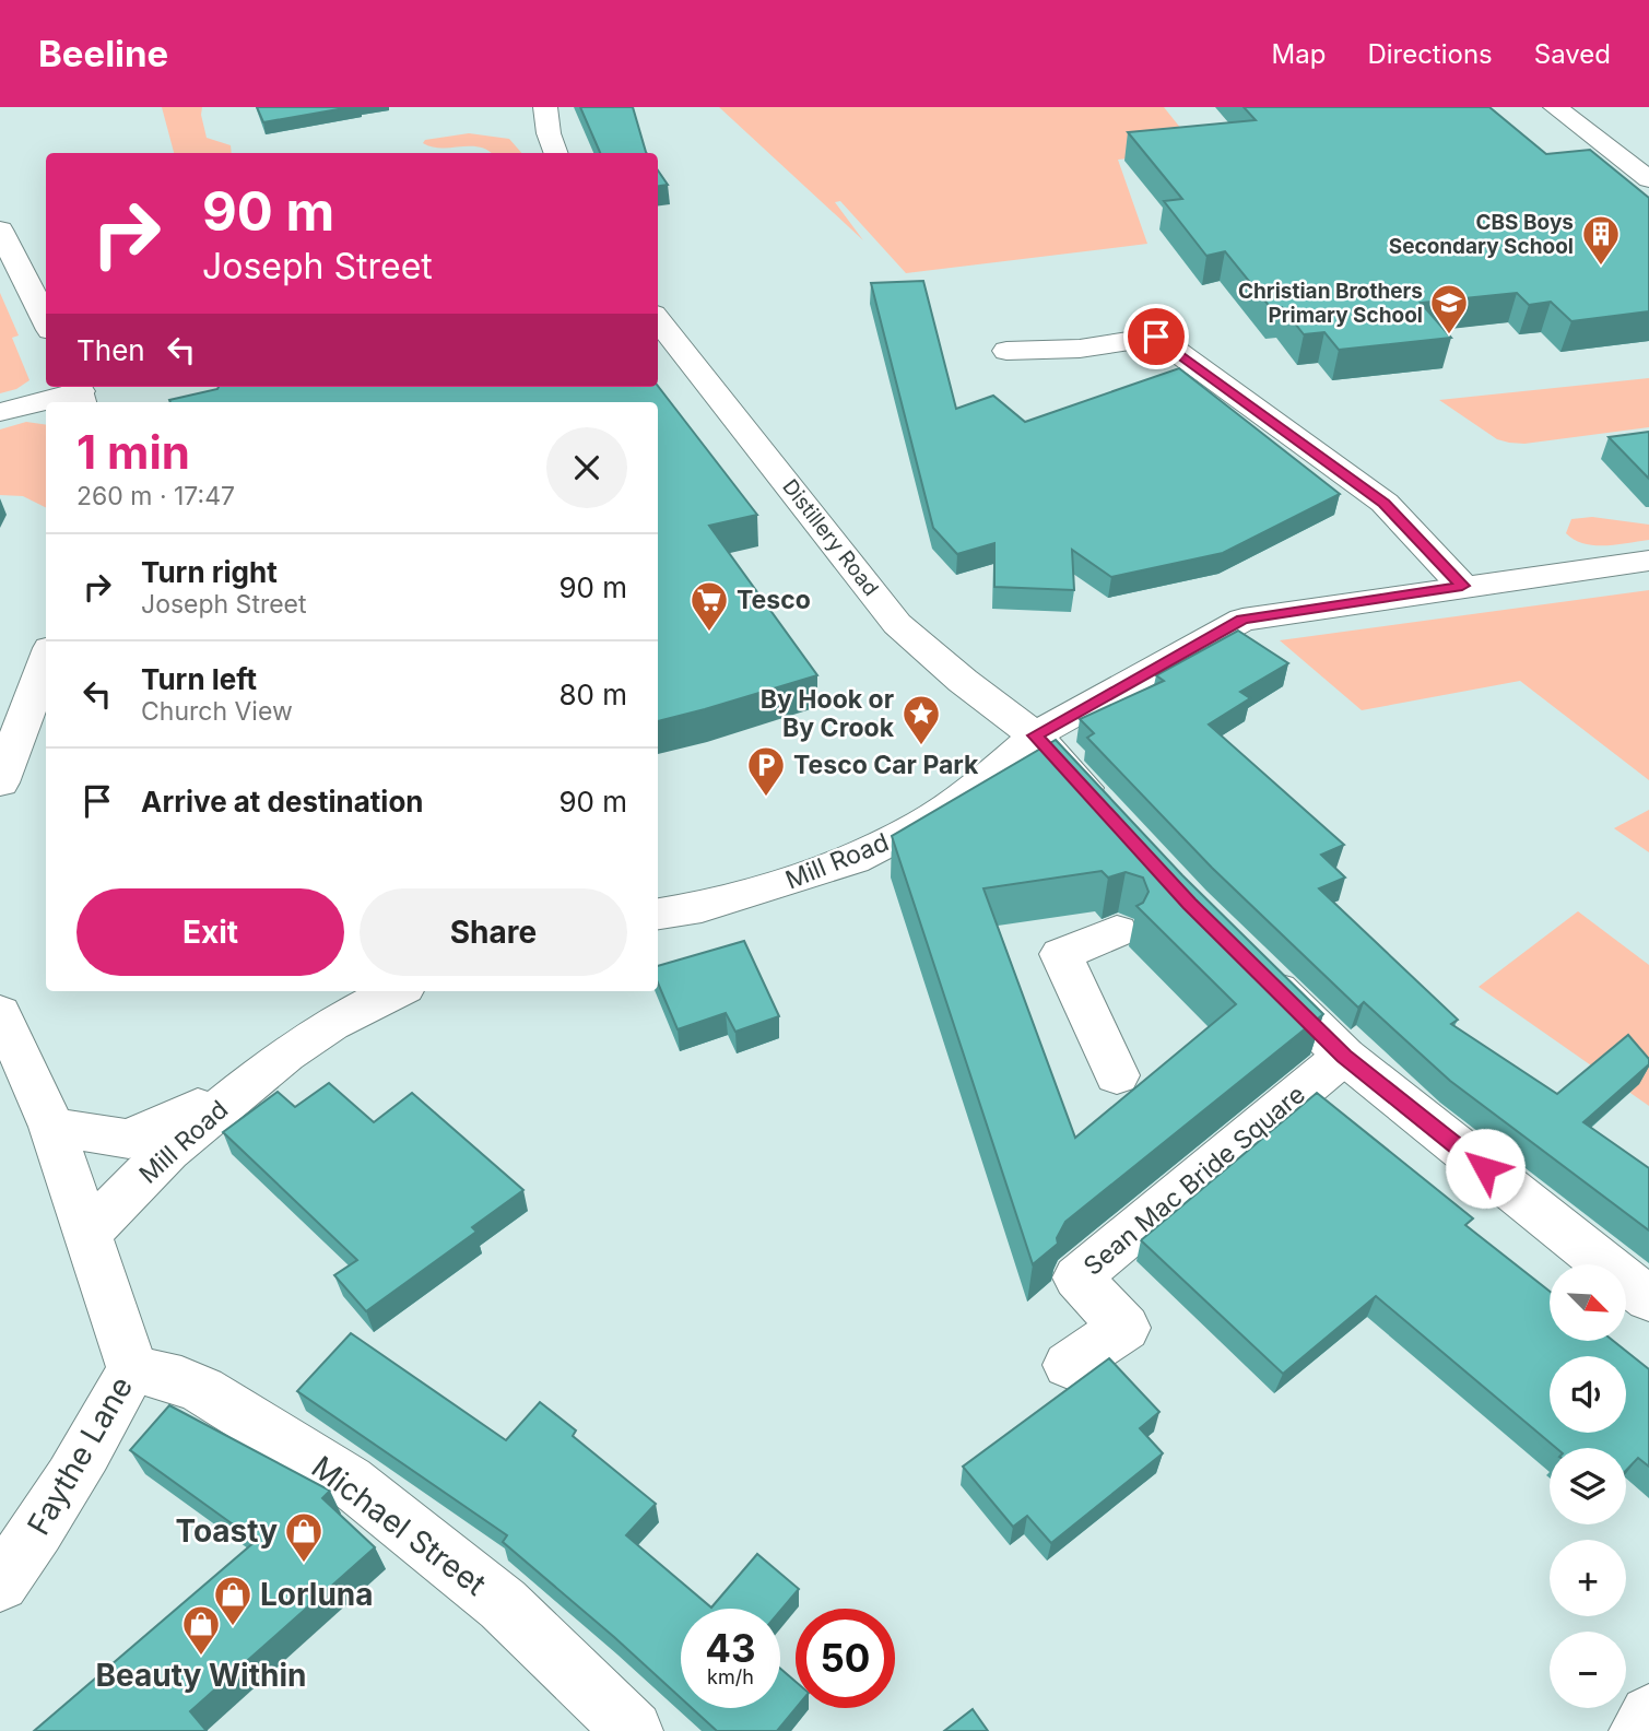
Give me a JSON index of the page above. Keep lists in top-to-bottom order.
{
  "streets": {
    "main road": [
      "Distillery Road",
      "Mill Road",
      "Sean Mac Bride Square",
      "Faythe Lane",
      "Michael Street"
    ]
  },
  "crossings": [
    ["Distillery Road", "Mill Road"],
    ["Mill Road", "Faythe Lane"],
    ["Faythe Lane", "Michael Street"]
  ],
  "places": {
    "building": ["CBS Boys Secondary School"],
    "school or university": ["Christian Brothers Primary School"],
    "supermarket": ["Tesco"],
    "place": ["By Hook or By Crook"],
    "parking": ["Tesco Car Park"],
    "shop": ["Toasty", "Lorluna", "Beauty Within"]
  },
  "north": "bottom right",
  "page": {
    "header": "Beeline",
    "nav": ["Map", "Directions", "Saved"],
    "turn": ["90 m", "Joseph Street"],
    "then": "Then",
    "heading": ["1 min", "260 m · 17:47"],
    "list": [
      {
        "name": "Turn right",
        "note": "Joseph Street",
        "value": "90 m"
      },
      {
        "name": "Turn left",
        "note": "Church View",
        "value": "80 m"
      },
      {
        "name": "Arrive at destination",
        "value": "90 m"
      }
    ],
    "buttons": ["Exit", "Share"],
    "map_buttons": ["+", "−"],
    "speed": "43 km/h",
    "limit": "50"
  }
}
